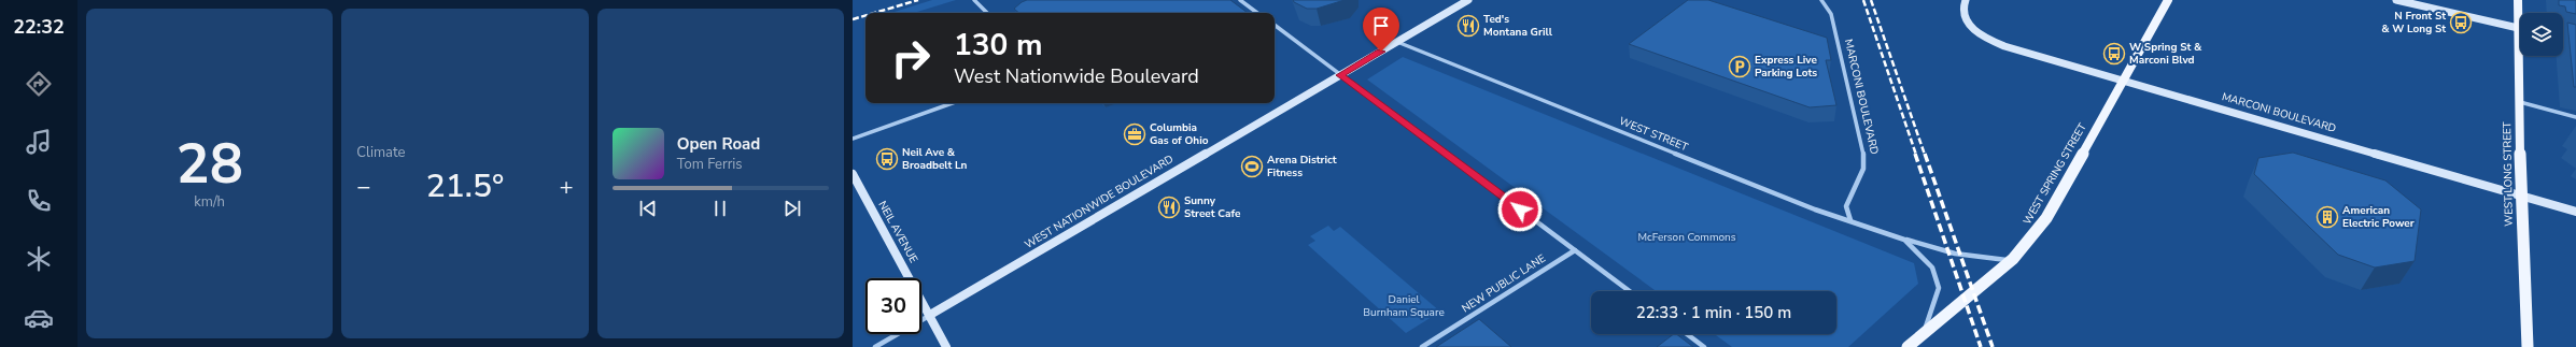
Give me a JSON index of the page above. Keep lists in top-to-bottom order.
{
  "streets": {
    "main road": ["WEST SPRING STREET", "WEST LONG STREET"],
    "street": [
      "MARCONI BOULEVARD",
      "WEST STREET",
      "WEST NATIONWIDE BOULEVARD",
      "NEIL AVENUE",
      "NEW PUBLIC LANE"
    ]
  },
  "crossings": [
    ["MARCONI BOULEVARD", "WEST STREET"],
    ["MARCONI BOULEVARD", "WEST SPRING STREET"],
    ["MARCONI BOULEVARD", "WEST LONG STREET"],
    ["WEST STREET", "WEST SPRING STREET"],
    ["WEST STREET", "WEST NATIONWIDE BOULEVARD"],
    ["WEST NATIONWIDE BOULEVARD", "NEIL AVENUE"]
  ],
  "parks": ["McFerson Commons", "Daniel Burnham Square"],
  "places": {
    "bus stop": ["N Front St & W Long St", "W Spring St & Marconi Blvd", "Neil Ave & Broadbelt Ln"],
    "restaurant": ["Ted's Montana Grill", "Sunny Street Cafe"],
    "parking": ["Express Live Parking Lots"],
    "office": ["Columbia Gas of Ohio"],
    "sports": ["Arena District Fitness"],
    "building": ["American Electric Power"]
  },
  "page": {
    "tabs": "22:32",
    "tile": [
      ["28", "km/h"],
      "Climate"
    ],
    "turn": ["130 m", "West Nationwide Boulevard"],
    "song": ["Open Road", "Tom Ferris"],
    "heat": ["−", "21.5°", "+"],
    "limit": "30",
    "trip": "22:33 · 1 min · 150 m"
  }
}
